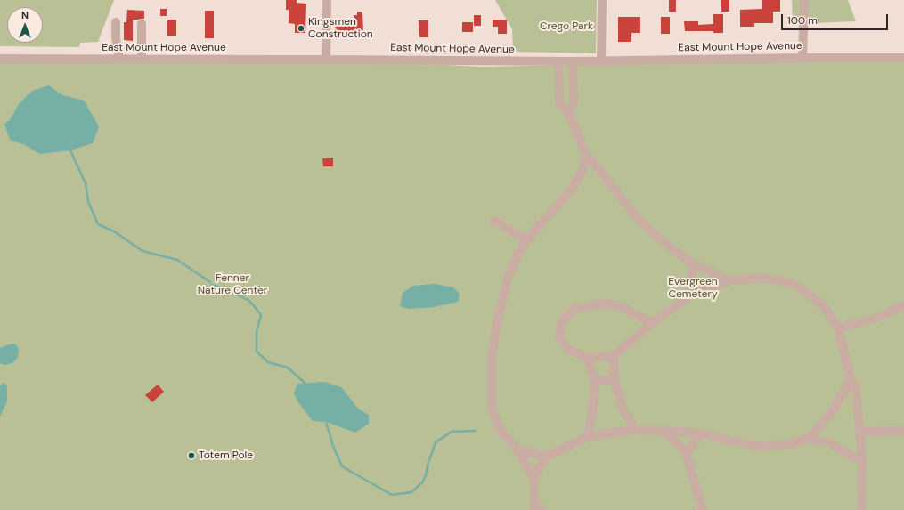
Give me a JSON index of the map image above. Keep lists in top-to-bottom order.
{
  "streets": {
    "street": ["East Mount Hope Avenue"]
  },
  "parks": ["Crego Park", "Fenner Nature Center", "Evergreen Cemetery"],
  "places": ["Kingsmen Construction", "Totem Pole"],
  "scale_bar": "100 m",
  "north": "top"
}
